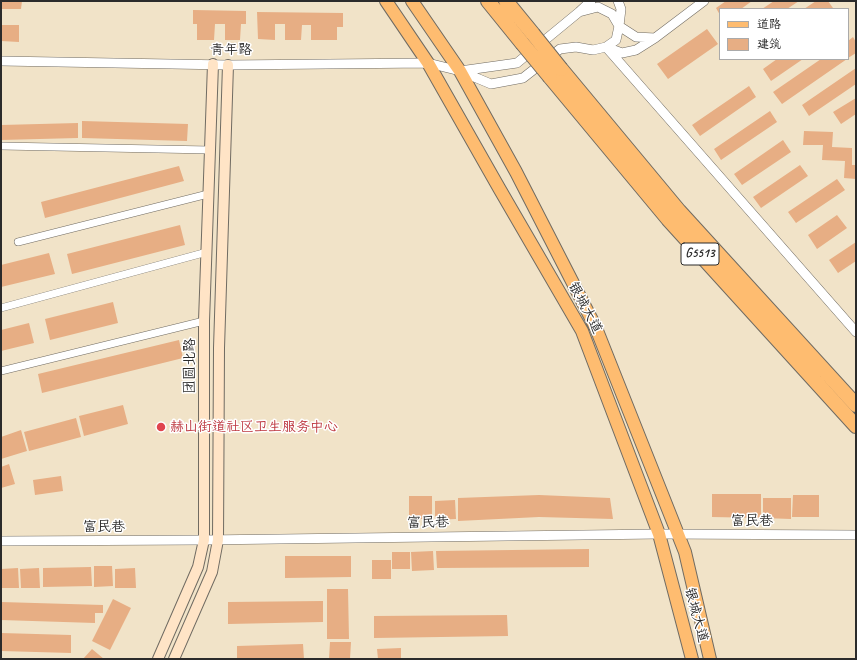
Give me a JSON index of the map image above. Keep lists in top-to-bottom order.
{
  "streets": {
    "highway": ["G5513"],
    "main road": ["银城大道", "团圆北路"],
    "street": ["青年路", "富民巷"]
  },
  "crossings": [
    ["青年路", "银城大道"],
    ["青年路", "团圆北路"],
    ["银城大道", "富民巷"],
    ["团圆北路", "富民巷"]
  ],
  "places": ["赫山街道社区卫生服务中心"],
  "legend": ["道路", "建筑"]
}
